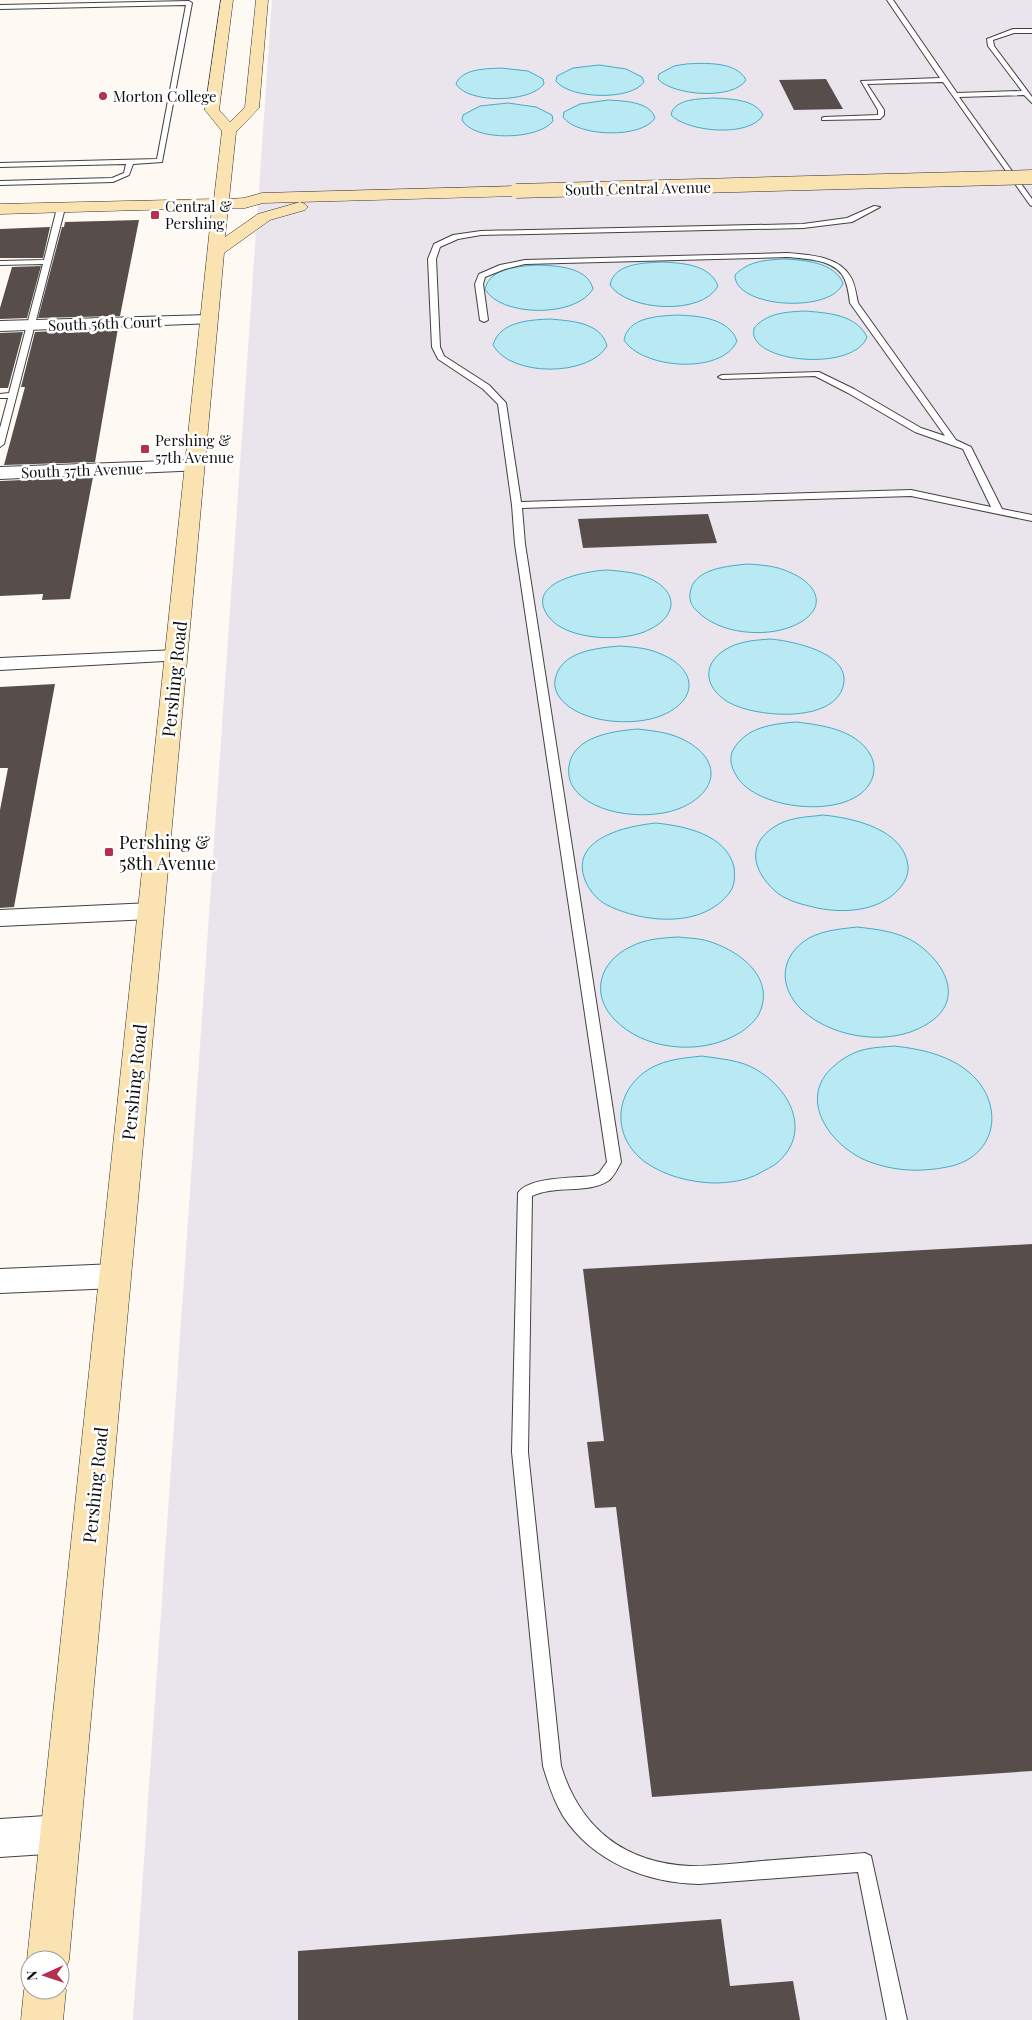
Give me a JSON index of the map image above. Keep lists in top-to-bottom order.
{
  "streets": {
    "main road": ["South Central Avenue", "Pershing Road"],
    "street": ["South 56th Court", "South 57th Avenue"]
  },
  "crossings": [
    ["South Central Avenue", "Pershing Road"],
    ["South 56th Court", "Pershing Road"],
    ["South 57th Avenue", "Pershing Road"]
  ],
  "places": {
    "other": ["Morton College"],
    "transit": ["Central & Pershing", "Pershing & 57th Avenue", "Pershing & 58th Avenue"]
  },
  "north": "left"
}
